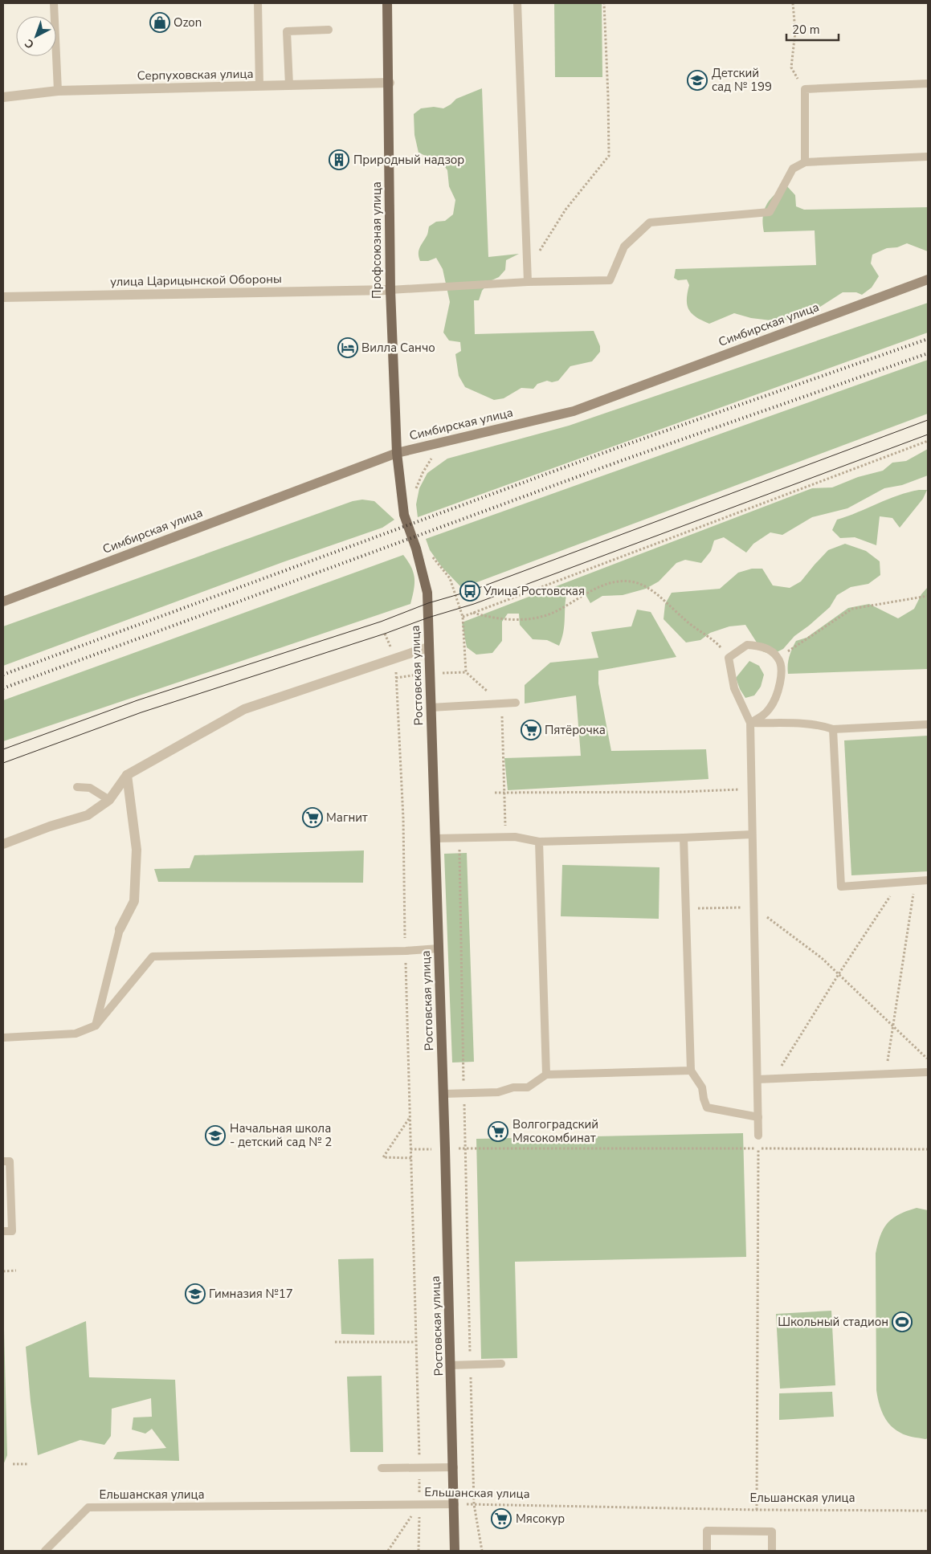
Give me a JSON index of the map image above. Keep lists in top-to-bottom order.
{
  "streets": {
    "main road": ["Профсоюзная улица", "Симбирская улица", "Ростовская улица"],
    "street": ["Серпуховская улица", "улица Царицынской Обороны"],
    "lane": ["Ельшанская улица"]
  },
  "crossings": [
    ["Серпуховская улица", "Профсоюзная улица"],
    ["Профсоюзная улица", "улица Царицынской Обороны"],
    ["Профсоюзная улица", "Симбирская улица"],
    ["Профсоюзная улица", "Ростовская улица"],
    ["Симбирская улица", "Ростовская улица"],
    ["Ростовская улица", "Ельшанская улица"]
  ],
  "places": {
    "shop": ["Ozon"],
    "school or university": ["Детский сад № 199", "Начальная школа - детский сад № 2", "Гимназия №17"],
    "building": ["Природный надзор"],
    "hotel": ["Вилла Санчо"],
    "bus stop": ["Улица Ростовская"],
    "supermarket": [
      "Пятёрочка",
      "Магнит",
      "Волгоградский Мясокомбинат",
      "Мясокур"
    ],
    "sports": ["Школьный стадион"]
  },
  "scale_bar": "20 m",
  "north": "bottom left"
}
